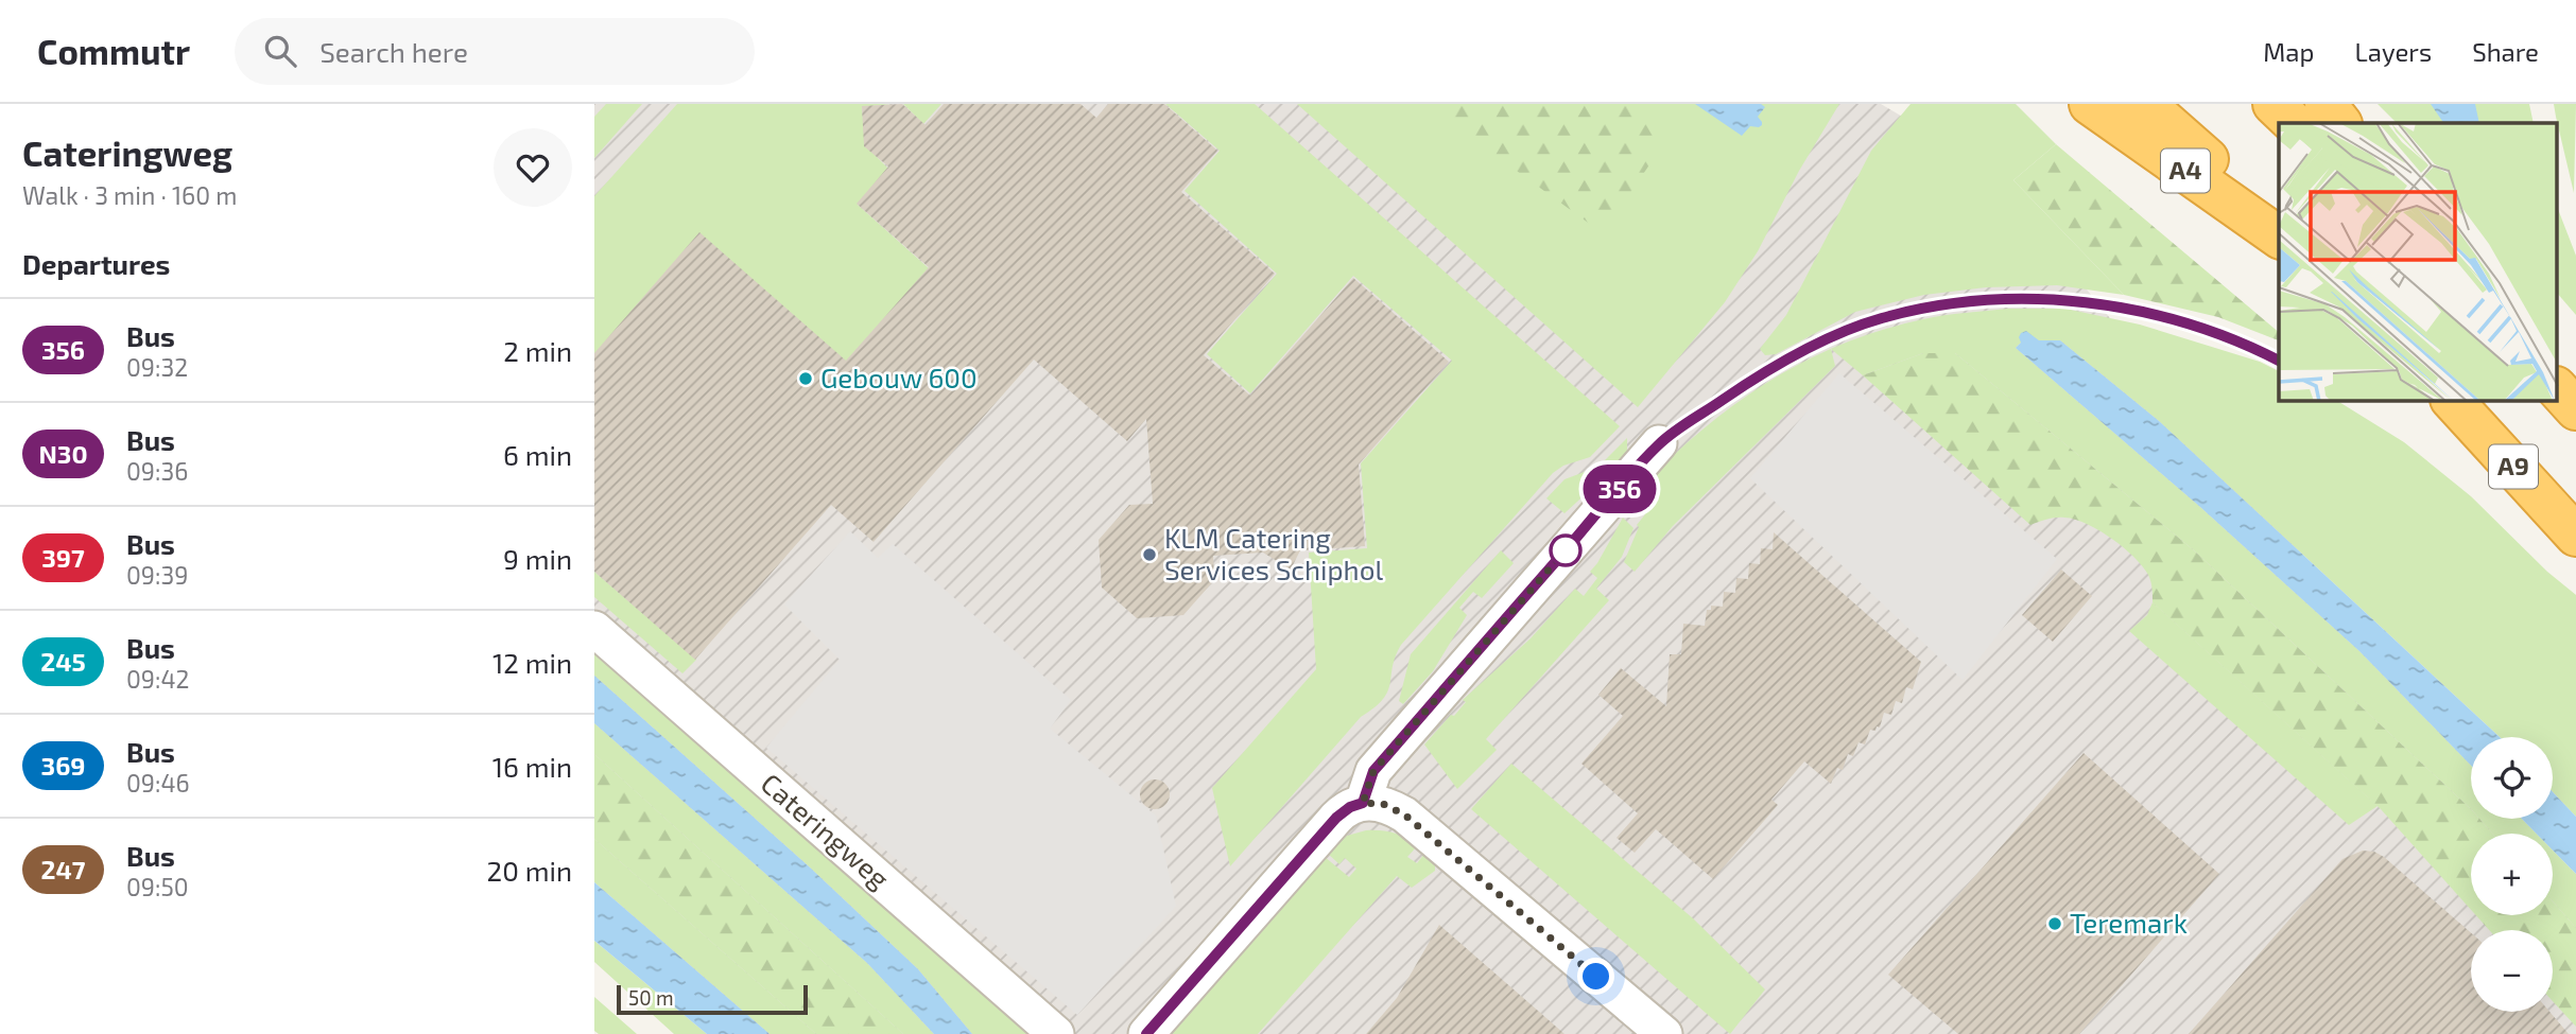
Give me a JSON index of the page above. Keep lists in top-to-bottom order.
{
  "streets": {
    "highway": ["A4", "A9"],
    "street": ["Cateringweg"]
  },
  "places": ["Gebouw 600", "KLM Catering Services Schiphol", "Teremark"],
  "lines": ["bus line 356"],
  "scale_bar": "50 m",
  "page": {
    "header": "Commutr",
    "search": "Search here",
    "nav": ["Map", "Layers", "Share"],
    "heading": [
      ["Cateringweg", "Walk · 3 min · 160 m"],
      "Departures"
    ],
    "on_map": "356",
    "list": [
      {
        "mark": "356",
        "name": "Bus",
        "note": "09:32",
        "value": "2 min"
      },
      {
        "mark": "N30",
        "name": "Bus",
        "note": "09:36",
        "value": "6 min"
      },
      {
        "mark": "397",
        "name": "Bus",
        "note": "09:39",
        "value": "9 min"
      },
      {
        "mark": "245",
        "name": "Bus",
        "note": "09:42",
        "value": "12 min"
      },
      {
        "mark": "369",
        "name": "Bus",
        "note": "09:46",
        "value": "16 min"
      },
      {
        "mark": "247",
        "name": "Bus",
        "note": "09:50",
        "value": "20 min"
      }
    ],
    "map_buttons": ["+", "−"],
    "scale": "50 m"
  }
}
